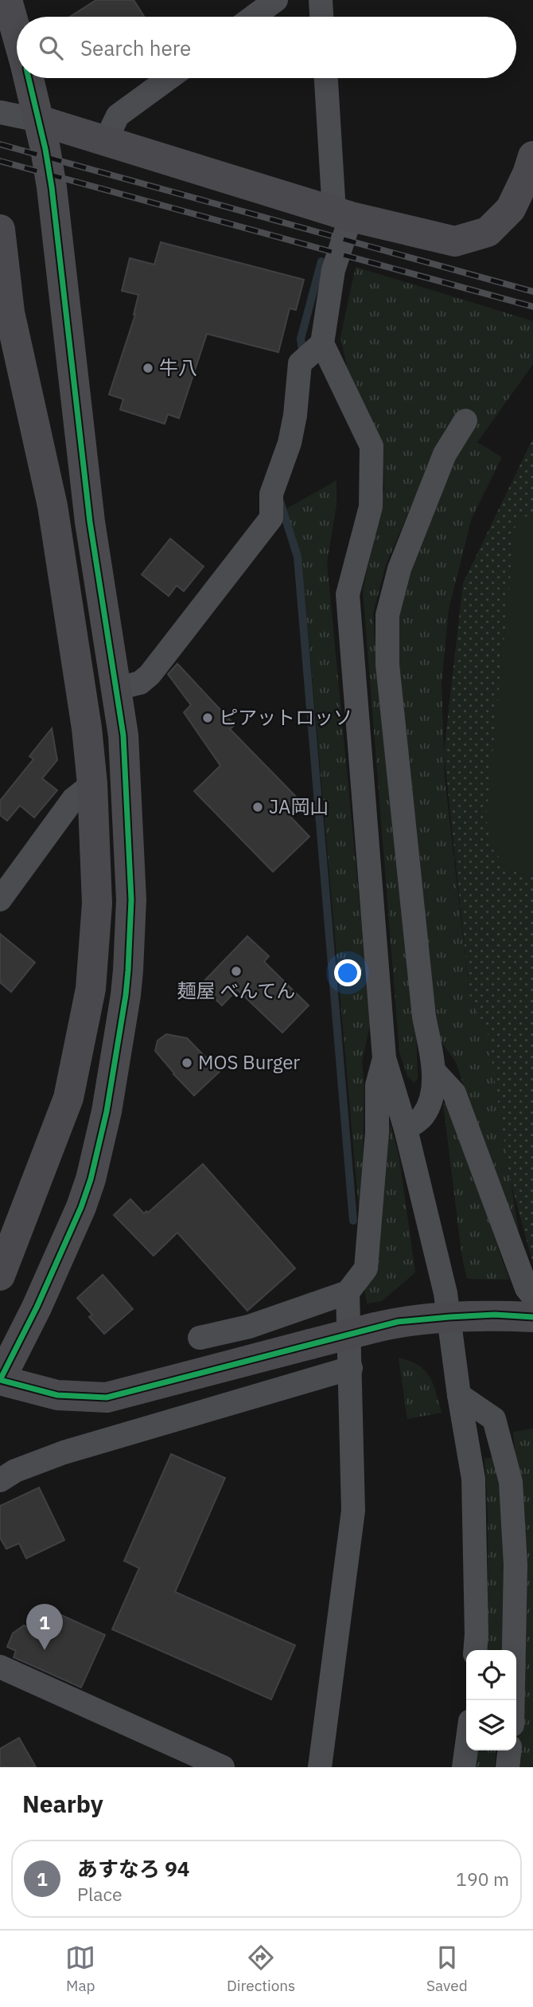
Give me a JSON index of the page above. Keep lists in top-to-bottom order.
{
  "places": [
    "牛八",
    "ピアットロッソ",
    "JA岡山",
    "麺屋 べんてん",
    "MOS Burger"
  ],
  "page": {
    "search": "Search here",
    "pins": "1",
    "heading": "Nearby",
    "list": [
      {
        "mark": "1",
        "name": "あすなろ 94",
        "note": "Place",
        "value": "190 m"
      }
    ],
    "nav": ["Map", "Directions", "Saved"]
  }
}
